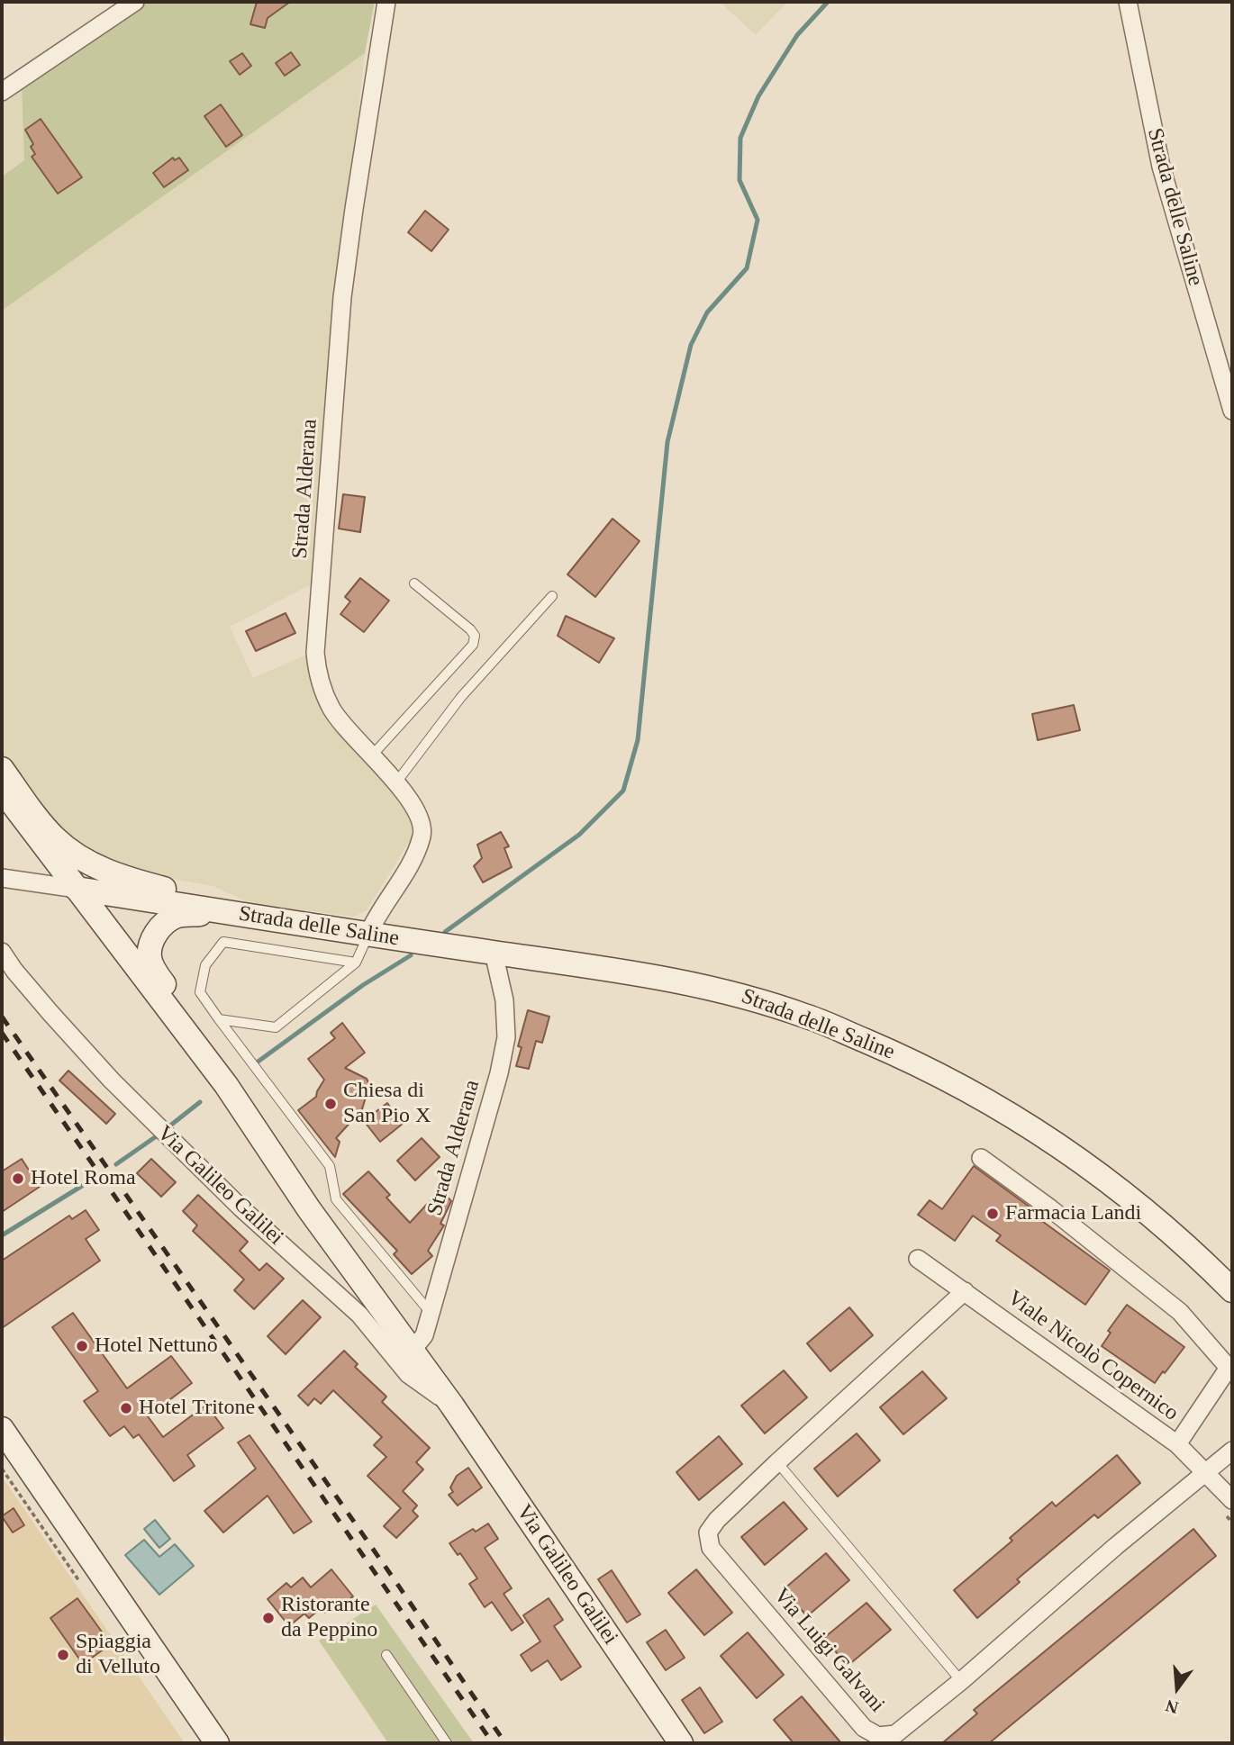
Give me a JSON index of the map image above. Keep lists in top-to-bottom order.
{
  "streets": {
    "street": [
      "Strada delle Saline",
      "Strada Alderana",
      "Via Galileo Galilei",
      "Viale Nicolò Copernico",
      "Via Luigi Galvani"
    ]
  },
  "crossings": [
    ["Strada delle Saline", "Strada Alderana"],
    ["Strada delle Saline", "Via Galileo Galilei"],
    ["Strada Alderana", "Via Galileo Galilei"],
    ["Viale Nicolò Copernico", "Via Luigi Galvani"]
  ],
  "places": [
    "Chiesa di San Pio X",
    "Hotel Roma",
    "Farmacia Landi",
    "Hotel Nettuno",
    "Hotel Tritone",
    "Ristorante da Peppino",
    "Spiaggia di Velluto"
  ],
  "north": "bottom"
}
